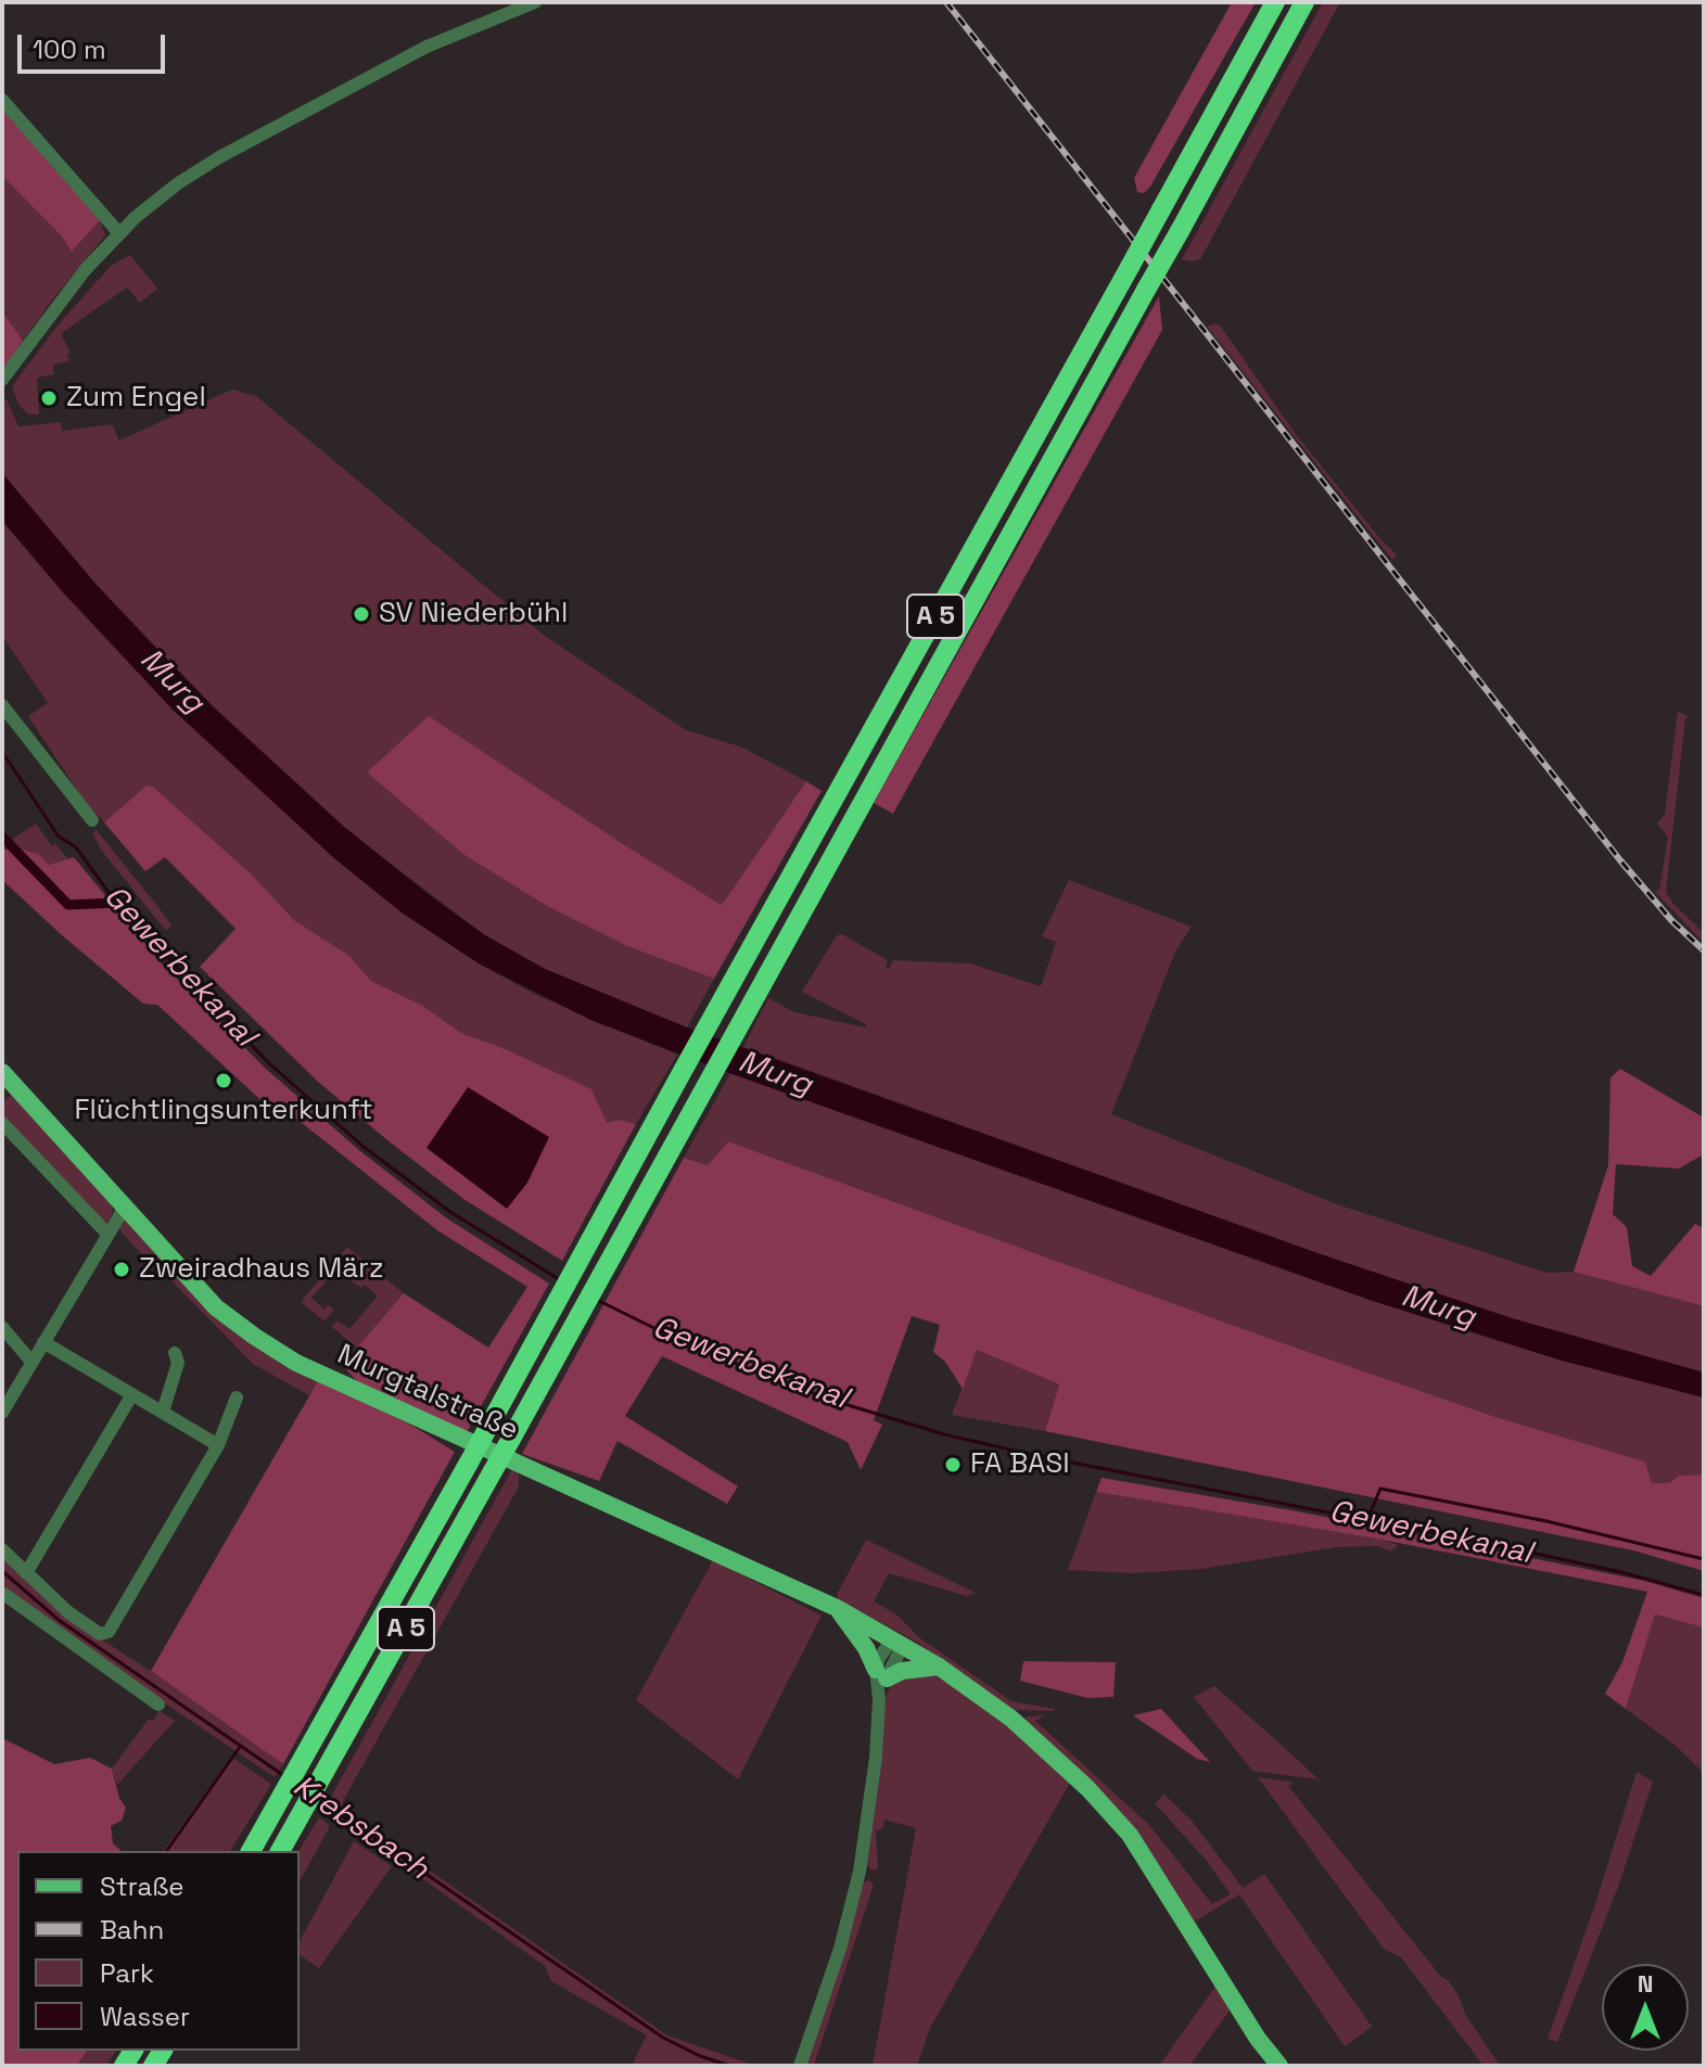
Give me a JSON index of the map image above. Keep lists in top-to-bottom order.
{
  "streets": {
    "highway": ["A 5"],
    "main road": ["Murgtalstraße"]
  },
  "water": ["Murg", "Gewerbekanal", "Krebsbach"],
  "places": [
    "Zum Engel",
    "SV Niederbühl",
    "Flüchtlingsunterkunft",
    "Zweiradhaus März",
    "FA BASI"
  ],
  "legend": [
    "Straße",
    "Bahn",
    "Park",
    "Wasser"
  ],
  "scale_bar": "100 m",
  "north": "top"
}
